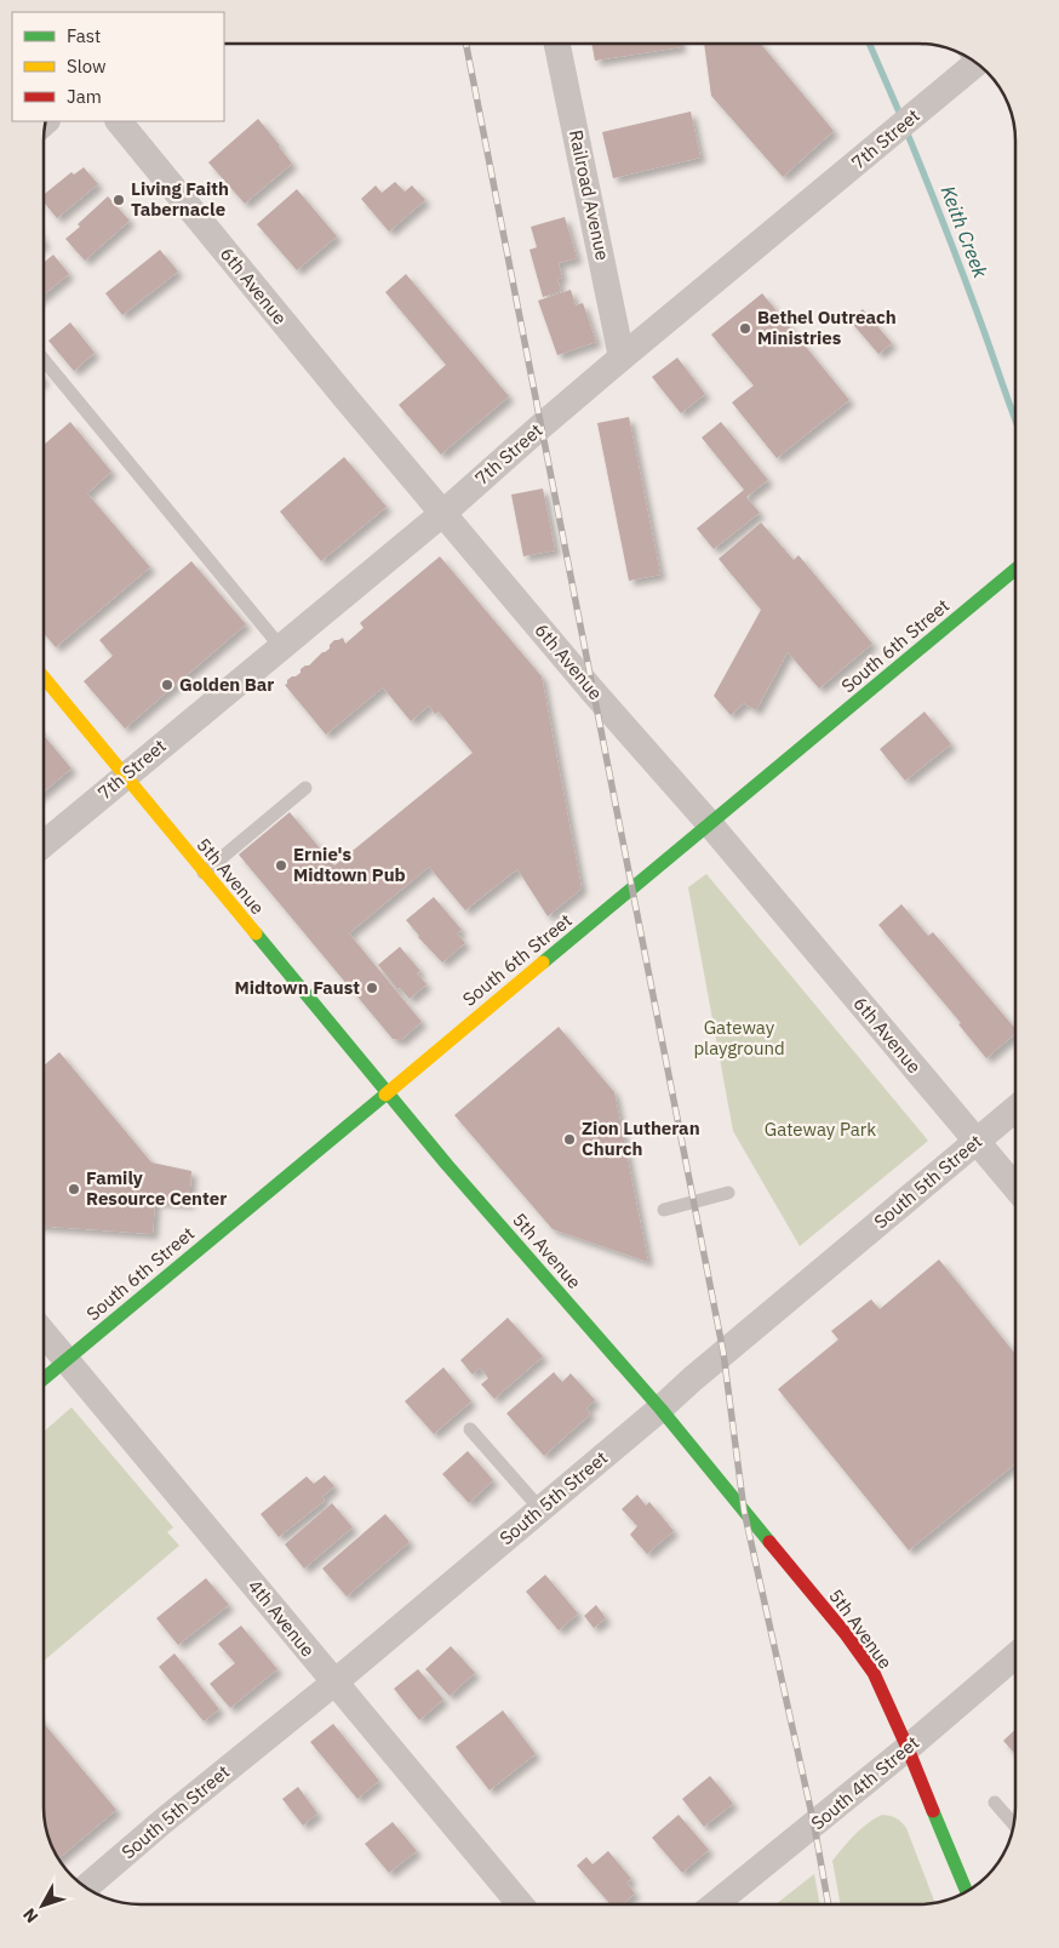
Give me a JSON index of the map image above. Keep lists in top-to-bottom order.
{
  "streets": {
    "main road": ["South 6th Street", "5th Avenue"],
    "street": [
      "7th Street",
      "Railroad Avenue",
      "6th Avenue",
      "South 5th Street",
      "4th Avenue",
      "South 4th Street"
    ]
  },
  "crossings": [
    ["7th Street", "Railroad Avenue"],
    ["7th Street", "6th Avenue"],
    ["7th Street", "5th Avenue"],
    ["6th Avenue", "South 6th Street"],
    ["6th Avenue", "South 5th Street"],
    ["South 6th Street", "5th Avenue"],
    ["South 6th Street", "4th Avenue"],
    ["5th Avenue", "South 5th Street"],
    ["5th Avenue", "South 4th Street"],
    ["South 5th Street", "4th Avenue"]
  ],
  "water": ["Keith Creek"],
  "parks": ["Gateway playground", "Gateway Park"],
  "places": [
    "Living Faith Tabernacle",
    "Bethel Outreach Ministries",
    "Golden Bar",
    "Ernie's Midtown Pub",
    "Midtown Faust",
    "Zion Lutheran Church",
    "Family Resource Center"
  ],
  "legend": ["Fast", "Slow", "Jam"],
  "north": "bottom left"
}
